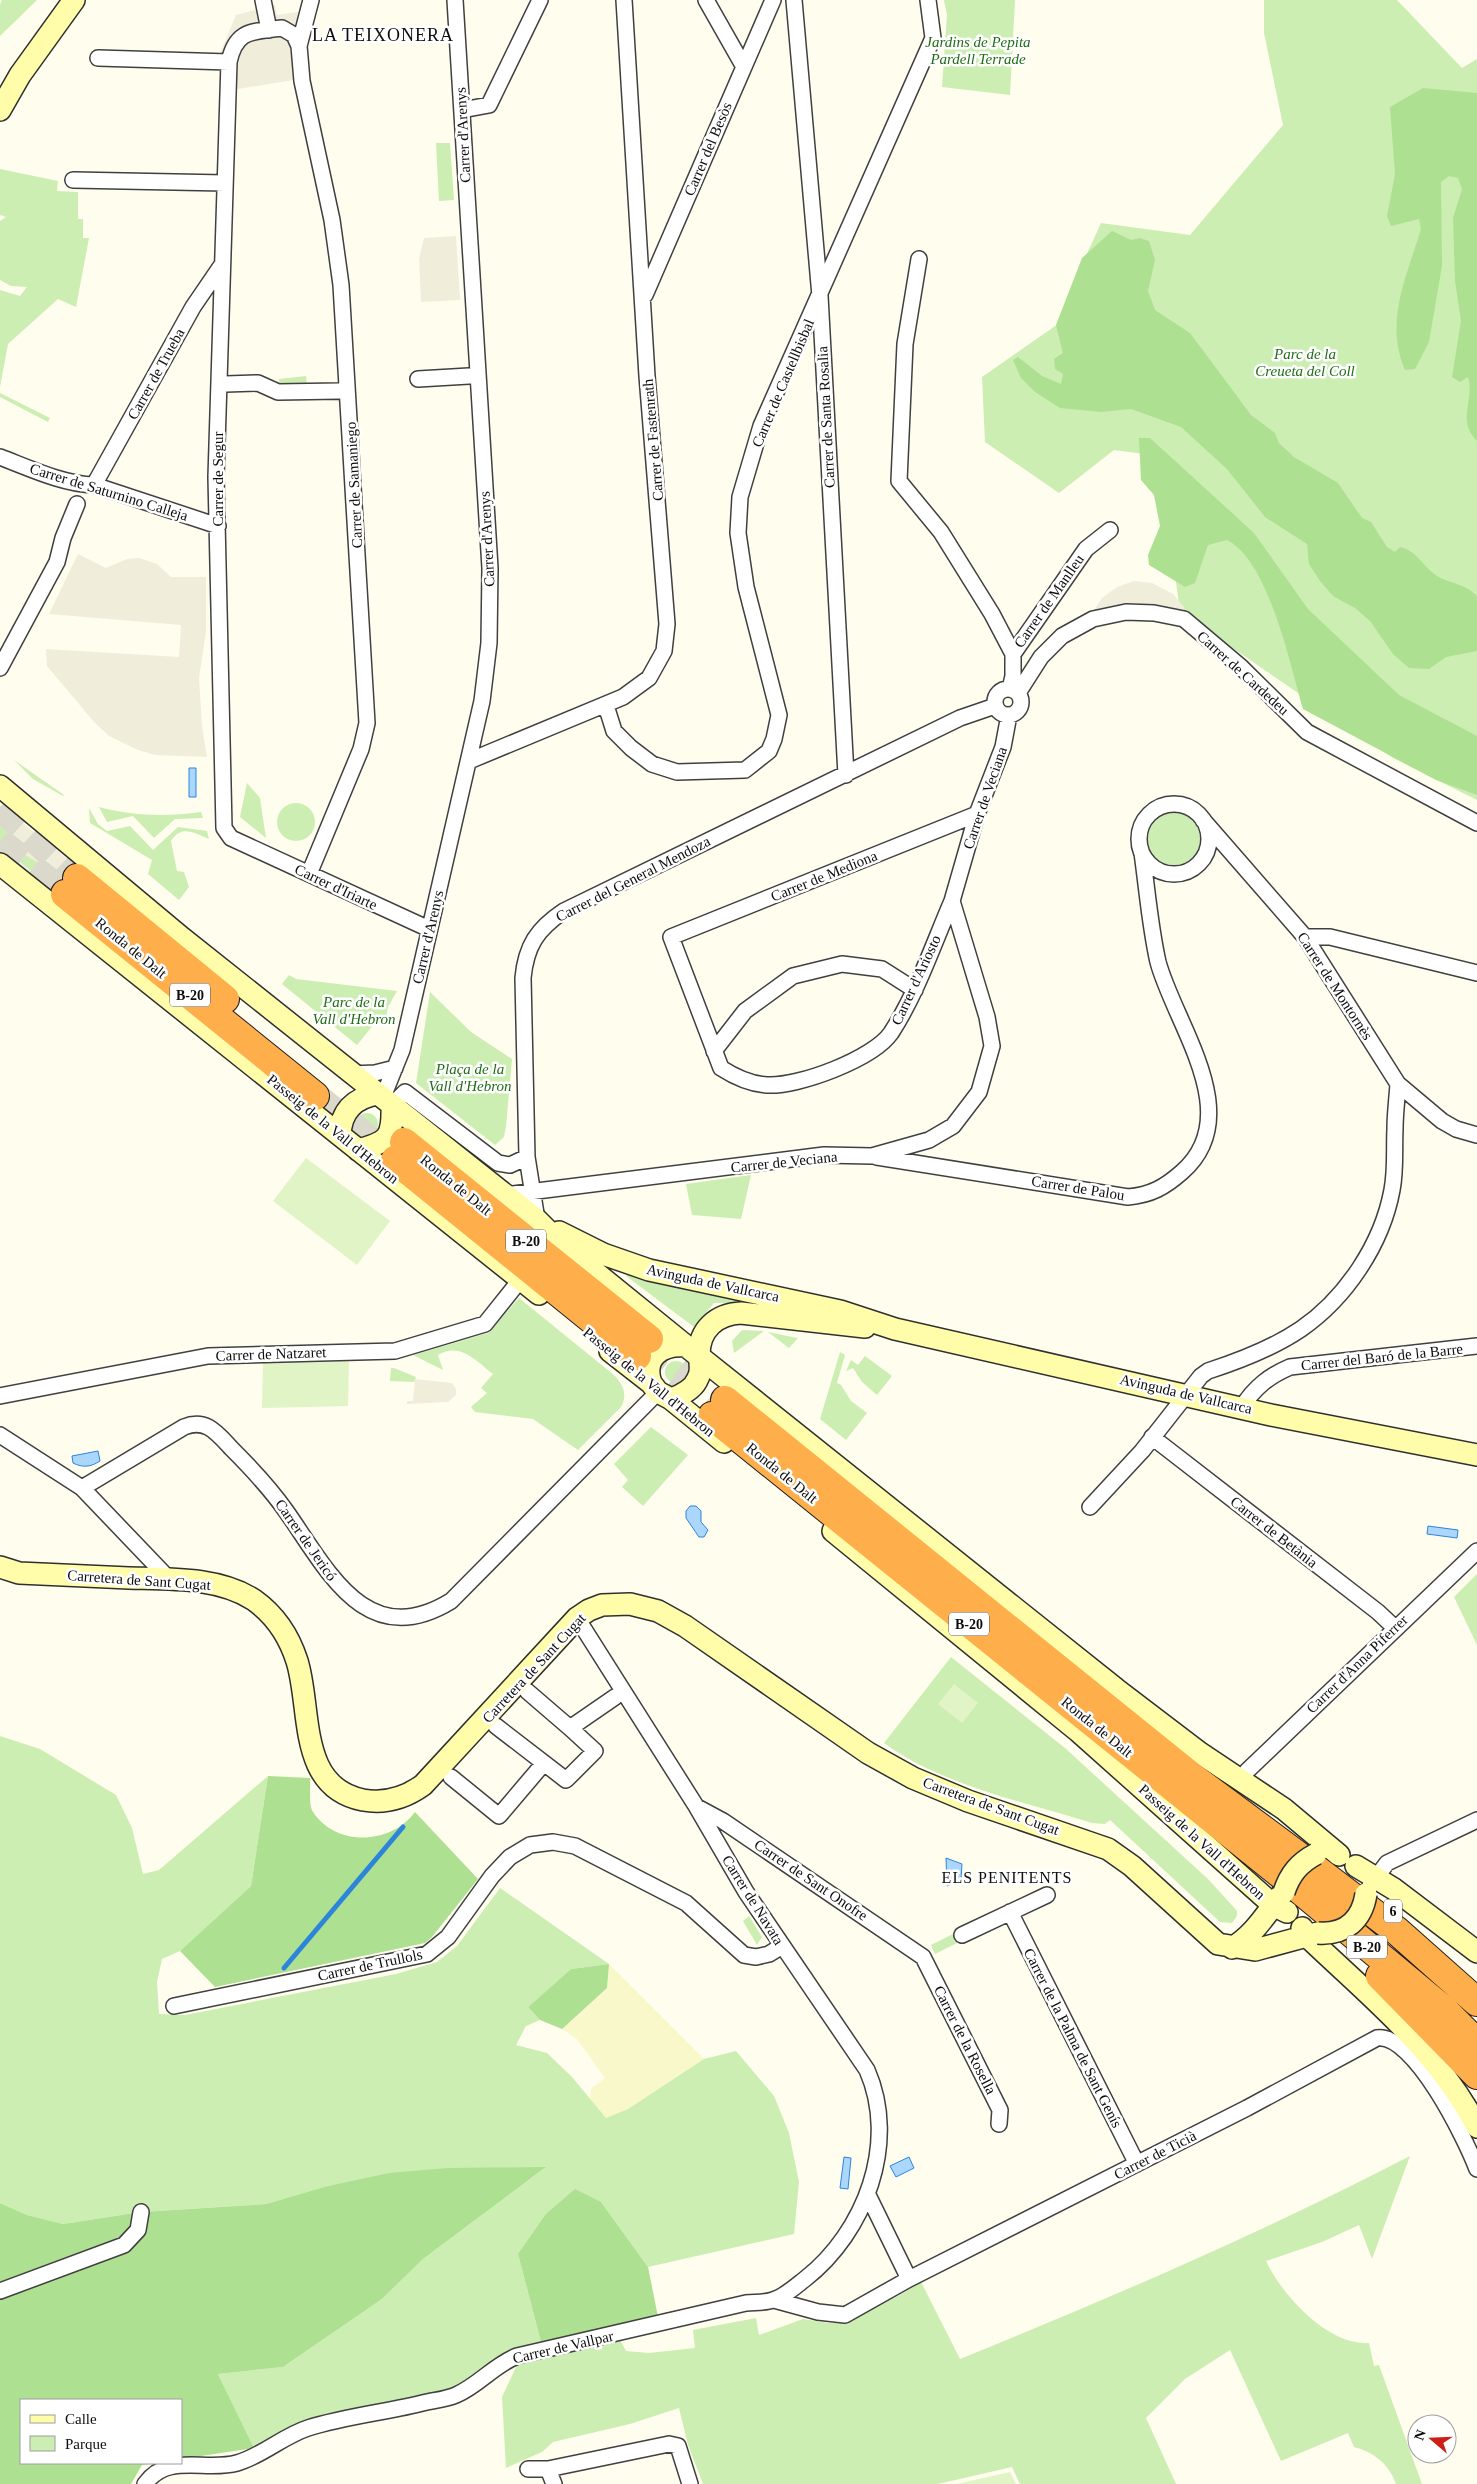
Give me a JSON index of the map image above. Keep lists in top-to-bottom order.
{
  "streets": {
    "highway": ["Ronda de Dalt", "B-20", "6"],
    "street": [
      "Carrer d'Arenys",
      "Carrer del Besòs",
      "Carrer de Trueba",
      "Carrer de Castellbisbal",
      "Carrer de Santa Rosalia",
      "Carrer de Fastenrath",
      "Carrer de Segur",
      "Carrer de Samaniego",
      "Carrer de Saturnino Calleja",
      "Carrer de Manlleu",
      "Carrer de Cardedeu",
      "Carrer de Veciana",
      "Carrer de Mediona",
      "Carrer del General Mendoza",
      "Carrer d'Iriarte",
      "Carrer d'Ariosto",
      "Carrer de Montornès",
      "Passeig de la Vall d'Hebron",
      "Carrer de Palou",
      "Avinguda de Vallcarca",
      "Carrer de Natzaret",
      "Carrer del Baró de la Barre",
      "Carrer de Betània",
      "Carrer de Jericó",
      "Carretera de Sant Cugat",
      "Carrer d'Anna Piferrer",
      "Carrer de Sant Onofre",
      "Carrer de Navata",
      "Carrer de Trullols",
      "Carrer de la Palma de Sant Genís",
      "Carrer de la Rosella",
      "Carrer de Ticià",
      "Carrer de Vallpar"
    ]
  },
  "crossings": [
    ["Carrer d'Arenys", "Carrer de Fastenrath"],
    ["Carrer d'Arenys", "Carrer d'Iriarte"],
    ["Carrer d'Arenys", "Passeig de la Vall d'Hebron"],
    ["Carrer del Besòs", "Carrer de Fastenrath"],
    ["Carrer de Trueba", "Carrer de Segur"],
    ["Carrer de Trueba", "Carrer de Saturnino Calleja"],
    ["Carrer de Castellbisbal", "Carrer de Santa Rosalia"],
    ["Carrer de Castellbisbal", "Carrer de Fastenrath"],
    ["Carrer de Santa Rosalia", "Carrer del General Mendoza"],
    ["Carrer de Segur", "Carrer de Saturnino Calleja"],
    ["Carrer de Segur", "Carrer d'Iriarte"],
    ["Carrer de Samaniego", "Carrer d'Iriarte"],
    ["Carrer de Cardedeu", "Carrer de Veciana"],
    ["Carrer de Cardedeu", "Carrer del General Mendoza"],
    ["Carrer de Veciana", "Carrer de Mediona"],
    ["Carrer de Veciana", "Carrer del General Mendoza"],
    ["Carrer de Veciana", "Carrer d'Ariosto"],
    ["Carrer de Veciana", "Carrer de Palou"],
    ["Carrer de Mediona", "Carrer d'Ariosto"],
    ["Carrer del General Mendoza", "Avinguda de Vallcarca"],
    ["Ronda de Dalt", "Passeig de la Vall d'Hebron"],
    ["Ronda de Dalt", "Carretera de Sant Cugat"],
    ["Ronda de Dalt", "6"],
    ["Carrer de Montornès", "Carrer de Palou"],
    ["Passeig de la Vall d'Hebron", "Avinguda de Vallcarca"],
    ["Passeig de la Vall d'Hebron", "Carrer de Natzaret"],
    ["Passeig de la Vall d'Hebron", "Carrer de Jericó"],
    ["Passeig de la Vall d'Hebron", "Carretera de Sant Cugat"],
    ["Passeig de la Vall d'Hebron", "6"],
    ["Avinguda de Vallcarca", "Carrer del Baró de la Barre"],
    ["Avinguda de Vallcarca", "Carrer de Jericó"],
    ["Carrer de Betània", "Carrer d'Anna Piferrer"],
    ["Carretera de Sant Cugat", "Carrer de Navata"],
    ["Carretera de Sant Cugat", "6"],
    ["Carrer de Sant Onofre", "Carrer de Navata"],
    ["Carrer de Sant Onofre", "Carrer de la Rosella"],
    ["Carrer de Navata", "Carrer de Trullols"],
    ["Carrer de Navata", "Carrer de Vallpar"],
    ["Carrer de la Palma de Sant Genís", "Carrer de Ticià"],
    ["Carrer de Ticià", "Carrer de Vallpar"]
  ],
  "districts": ["LA TEIXONERA", "ELS PENITENTS"],
  "parks": [
    "Jardins de Pepita Pardell Terrade",
    "Parc de la Creueta del Coll",
    "Parc de la Vall d'Hebron",
    "Plaça de la Vall d'Hebron"
  ],
  "legend": ["Calle", "Parque"],
  "north": "left"
}
